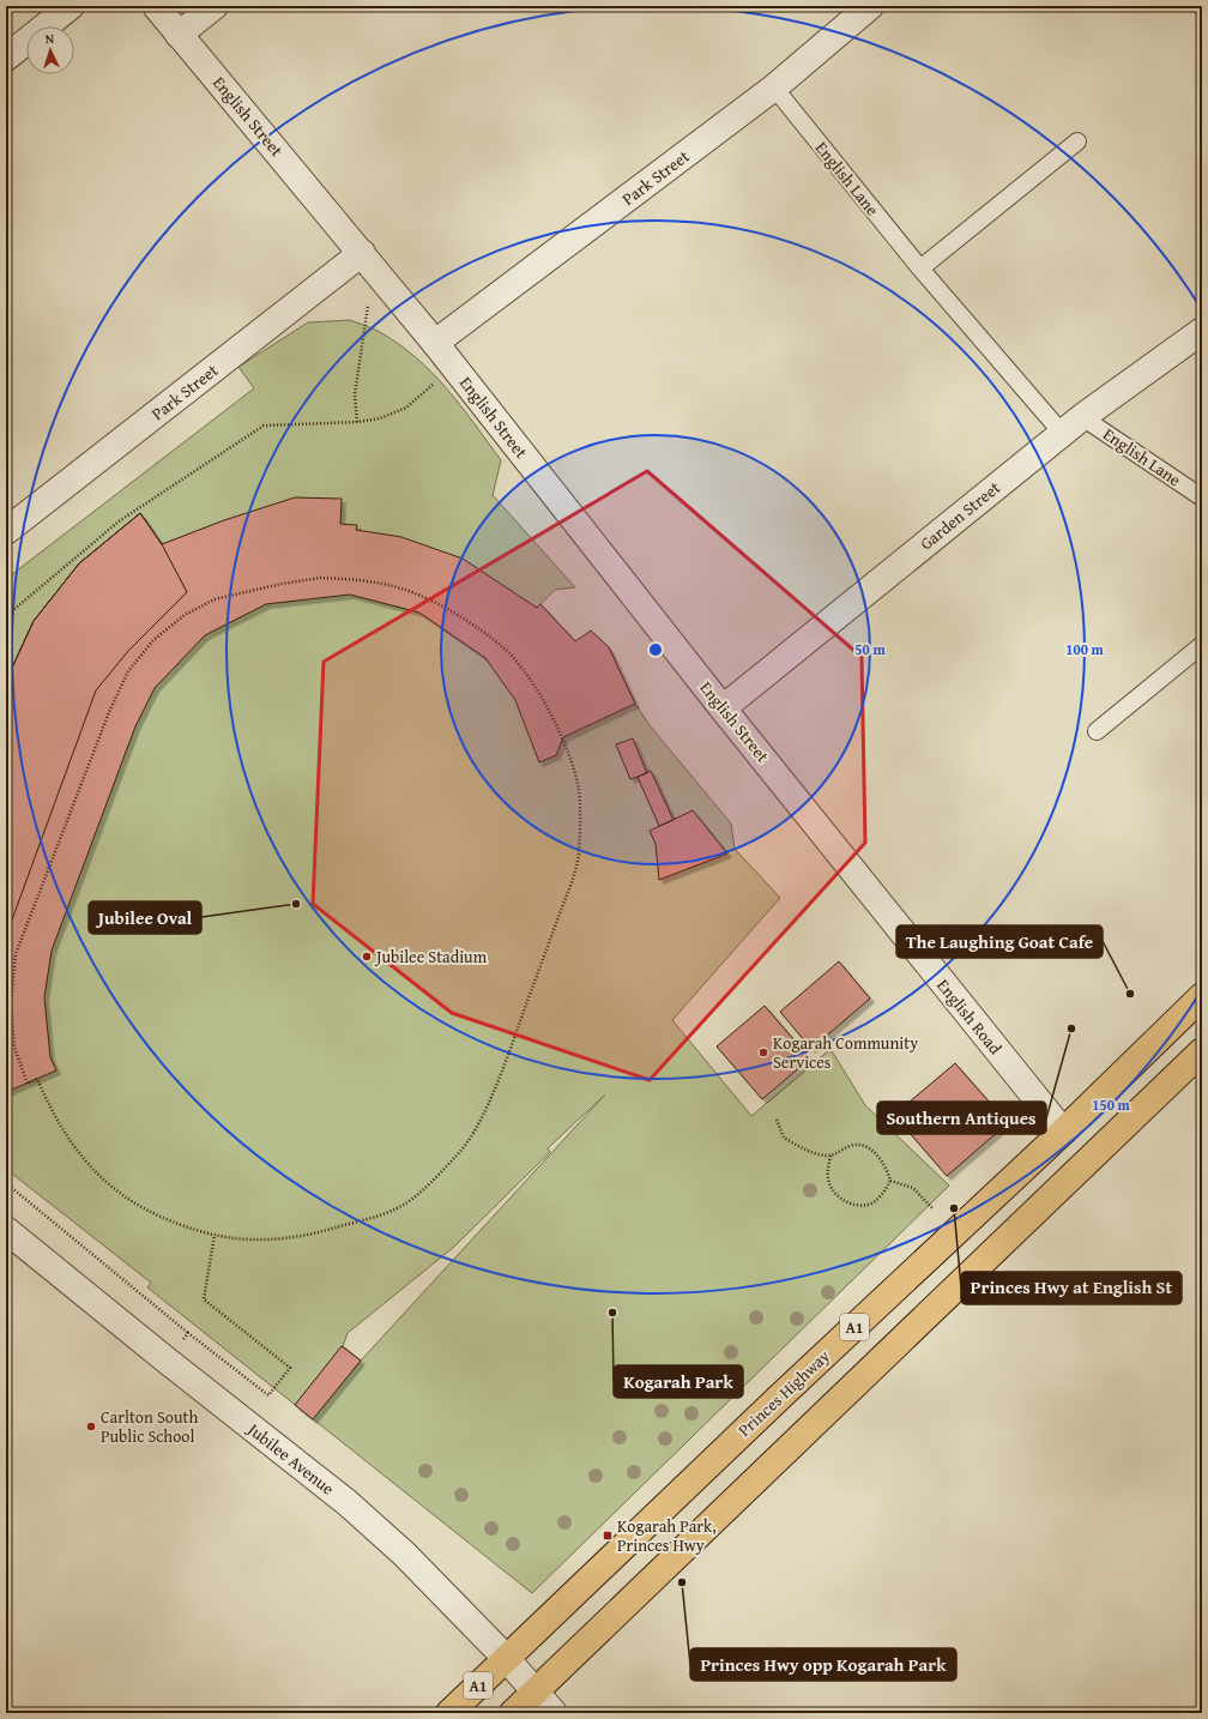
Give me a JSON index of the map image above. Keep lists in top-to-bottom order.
{
  "streets": {
    "highway": ["A1", "Princes Highway"],
    "street": [
      "English Street",
      "Park Street",
      "Garden Street",
      "English Road",
      "Jubilee Avenue"
    ],
    "lane": ["English Lane"]
  },
  "crossings": [
    ["English Street", "Park Street"],
    ["English Street", "Garden Street"],
    ["English Street", "English Road"],
    ["Park Street", "English Lane"],
    ["English Lane", "Garden Street"],
    ["English Road", "Princes Highway"],
    ["A1", "Jubilee Avenue"],
    ["Princes Highway", "Jubilee Avenue"]
  ],
  "places": {
    "other": [
      "Jubilee Oval",
      "Jubilee Stadium",
      "The Laughing Goat Cafe",
      "Southern Antiques",
      "Kogarah Community Services",
      "Princes Hwy at English St",
      "Kogarah Park",
      "Carlton South Public School",
      "Princes Hwy opp Kogarah Park"
    ],
    "transit": ["Kogarah Park, Princes Hwy"]
  },
  "north": "top",
  "rings": ["50 m", "100 m", "150 m"]
}
